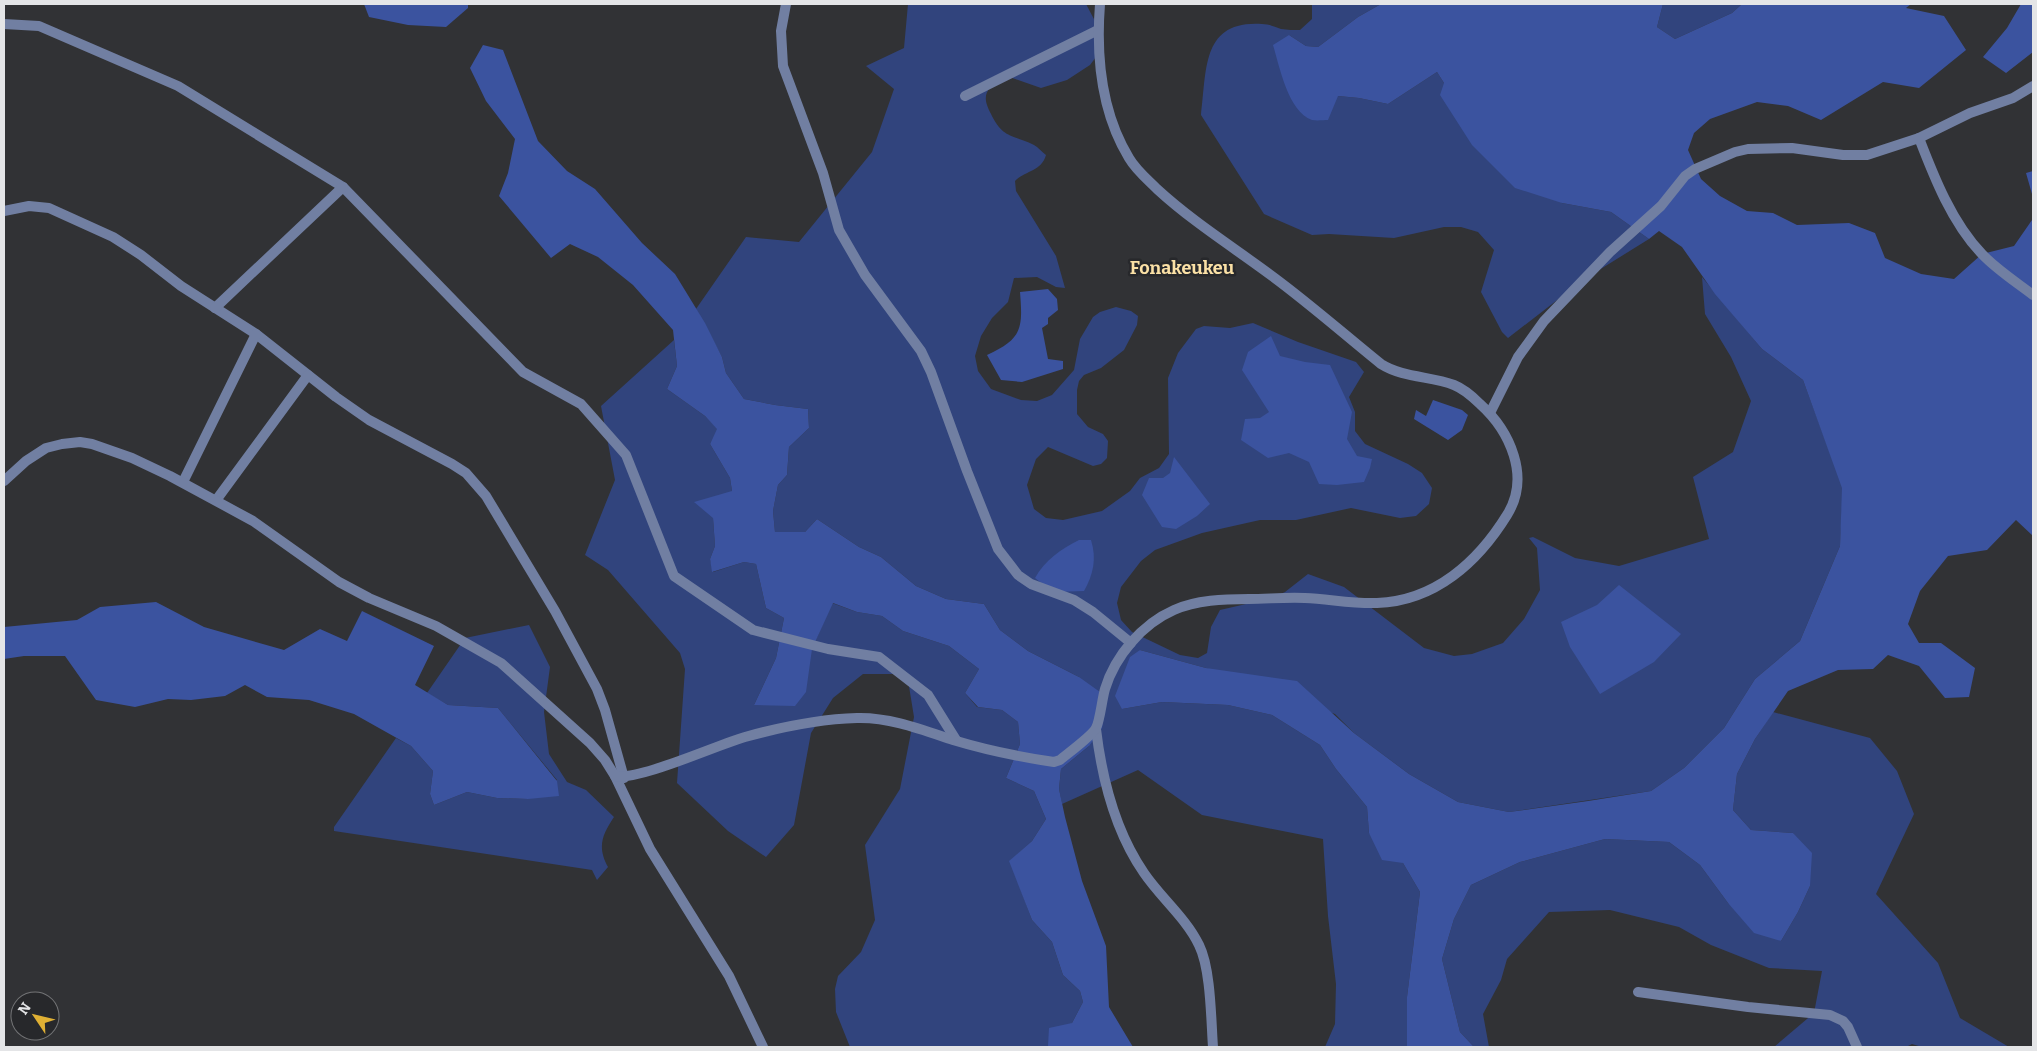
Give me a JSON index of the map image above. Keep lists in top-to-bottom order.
{
  "districts": ["Fonakeukeu"],
  "north": "top left"
}
